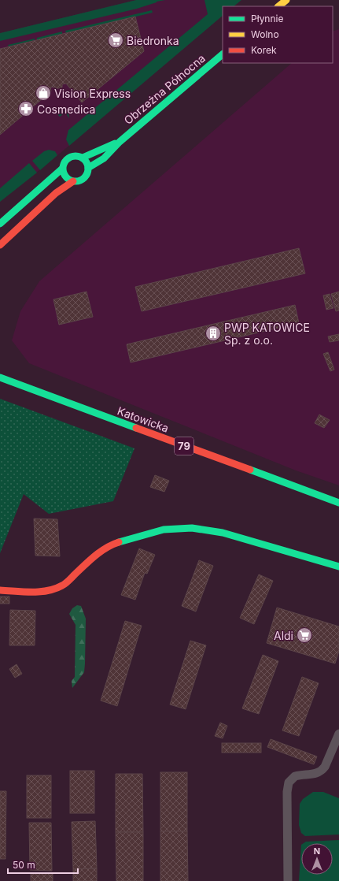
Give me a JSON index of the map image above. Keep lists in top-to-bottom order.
{
  "streets": {
    "street": ["Obrzeżna Północna", "Katowicka", "79"]
  },
  "places": {
    "supermarket": ["Biedronka", "Aldi"],
    "shop": ["Vision Express"],
    "pharmacy": ["Cosmedica"],
    "building": ["PWP KATOWICE Sp. z o.o."]
  },
  "legend": ["Płynnie", "Wolno", "Korek"],
  "scale_bar": "50 m",
  "north": "top"
}
